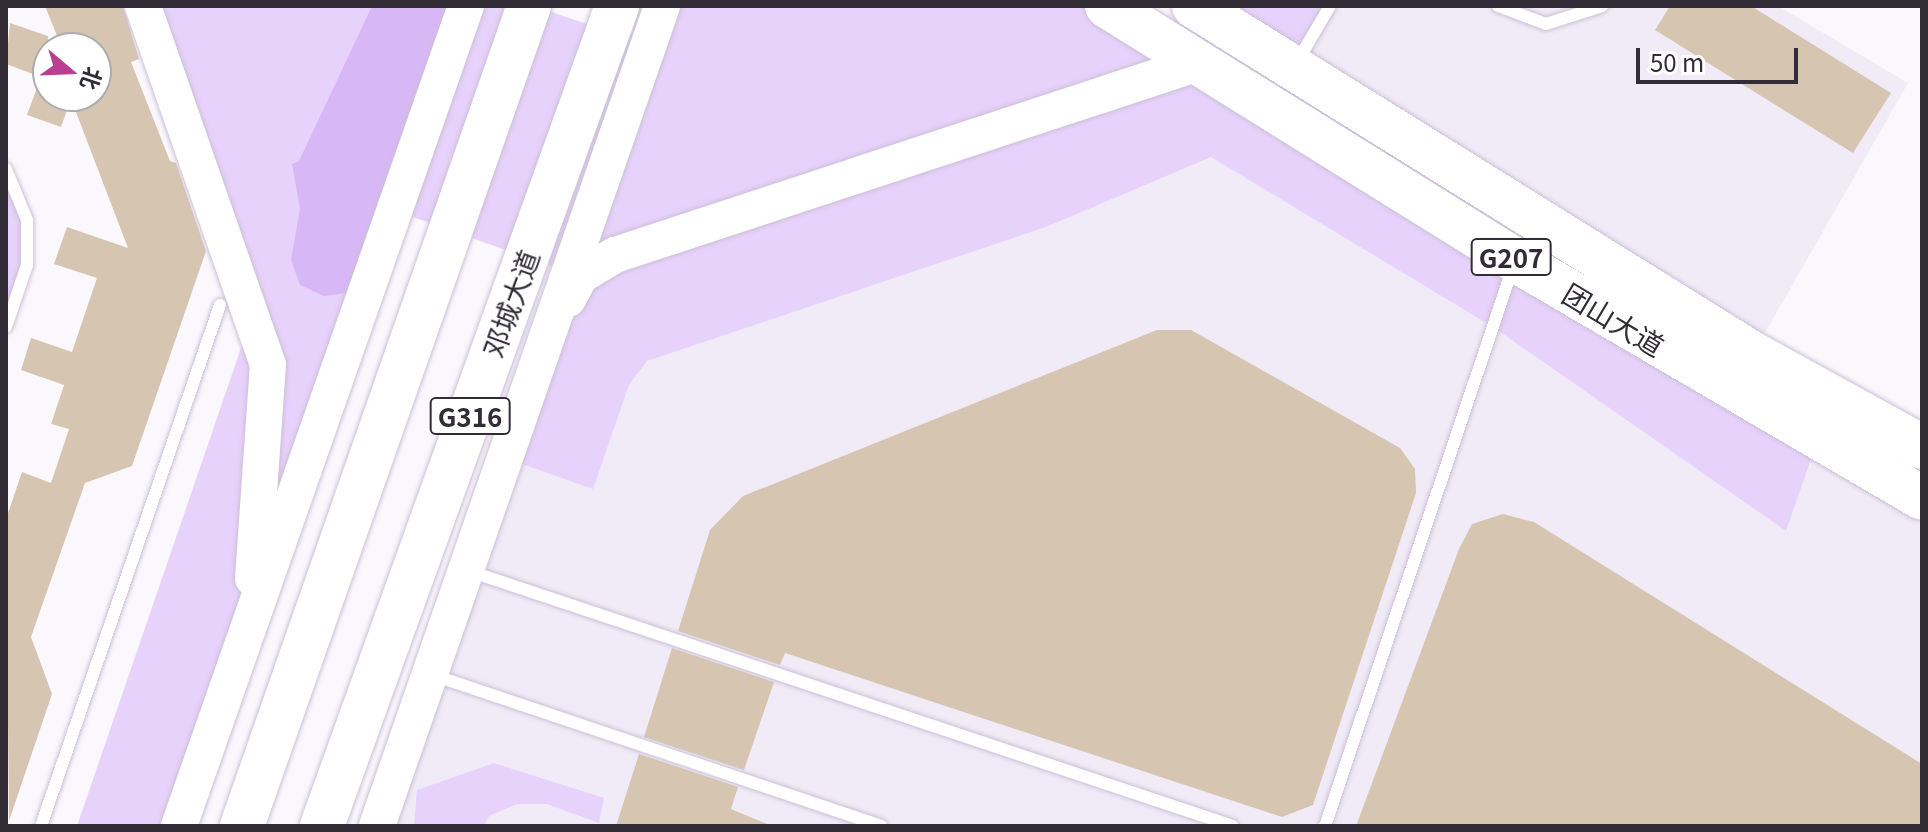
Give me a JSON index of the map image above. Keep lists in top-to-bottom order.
{
  "streets": {
    "highway": [
      "G207",
      "邓城大道",
      "团山大道",
      "G316"
    ]
  },
  "scale_bar": "50 m",
  "north": "right"
}
